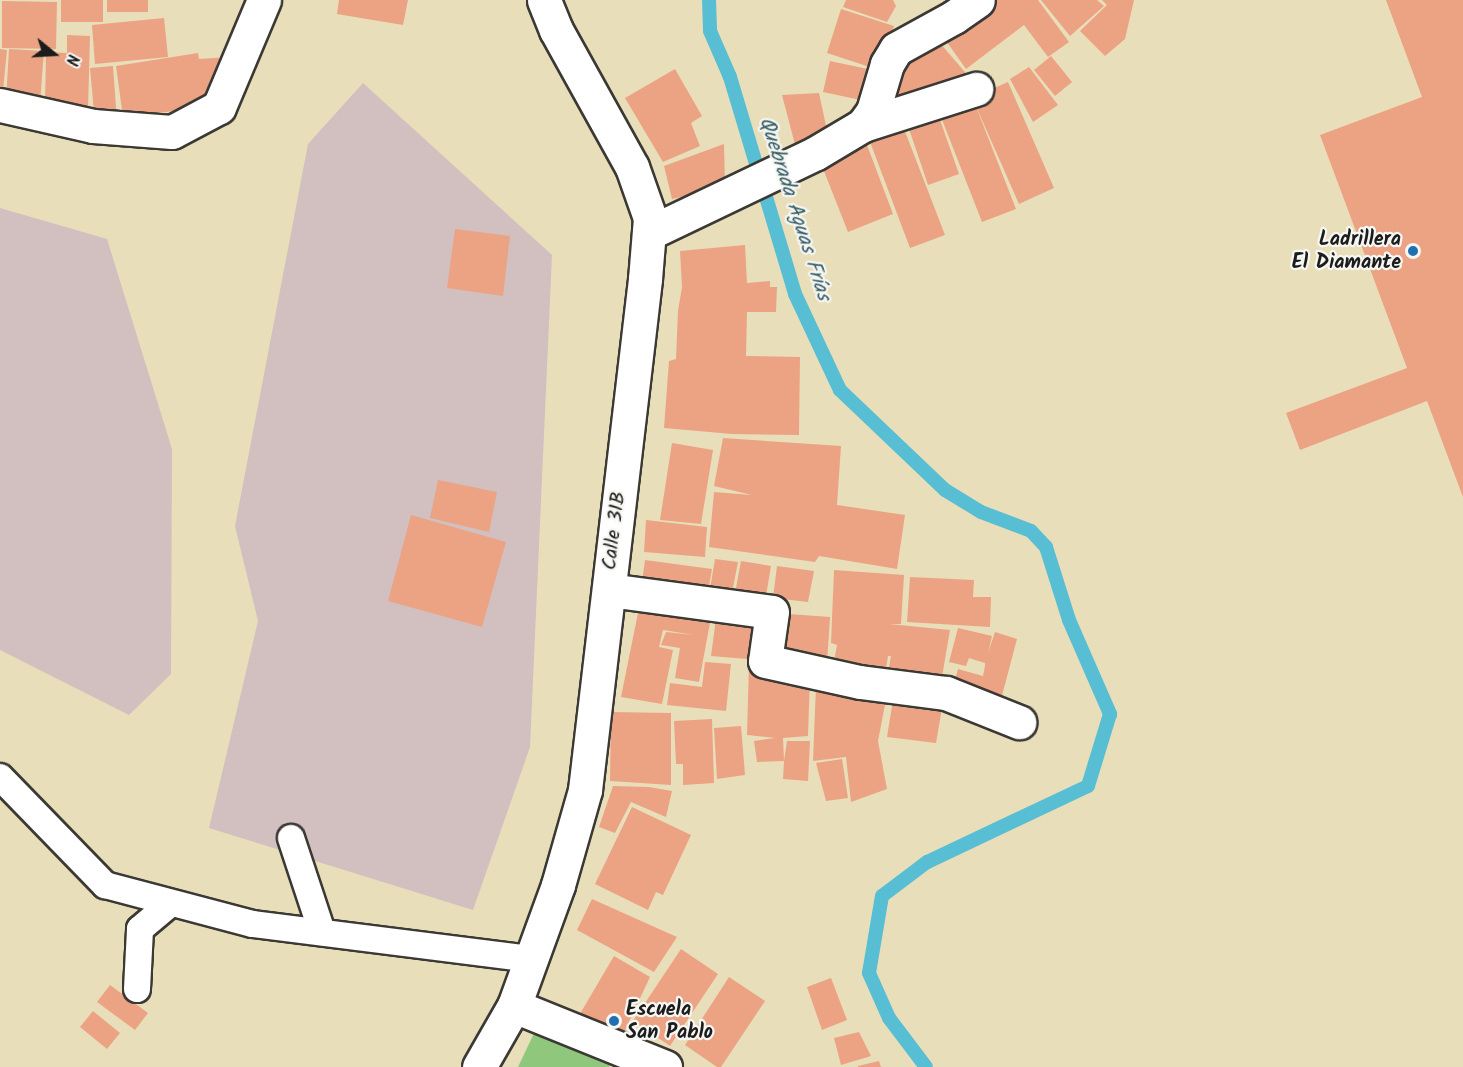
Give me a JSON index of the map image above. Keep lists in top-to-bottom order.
{
  "streets": {
    "street": ["Calle 31B"]
  },
  "water": ["Quebrada Aguas Frías"],
  "places": ["Ladrillera El Diamante", "Escuela San Pablo"],
  "north": "right"
}
